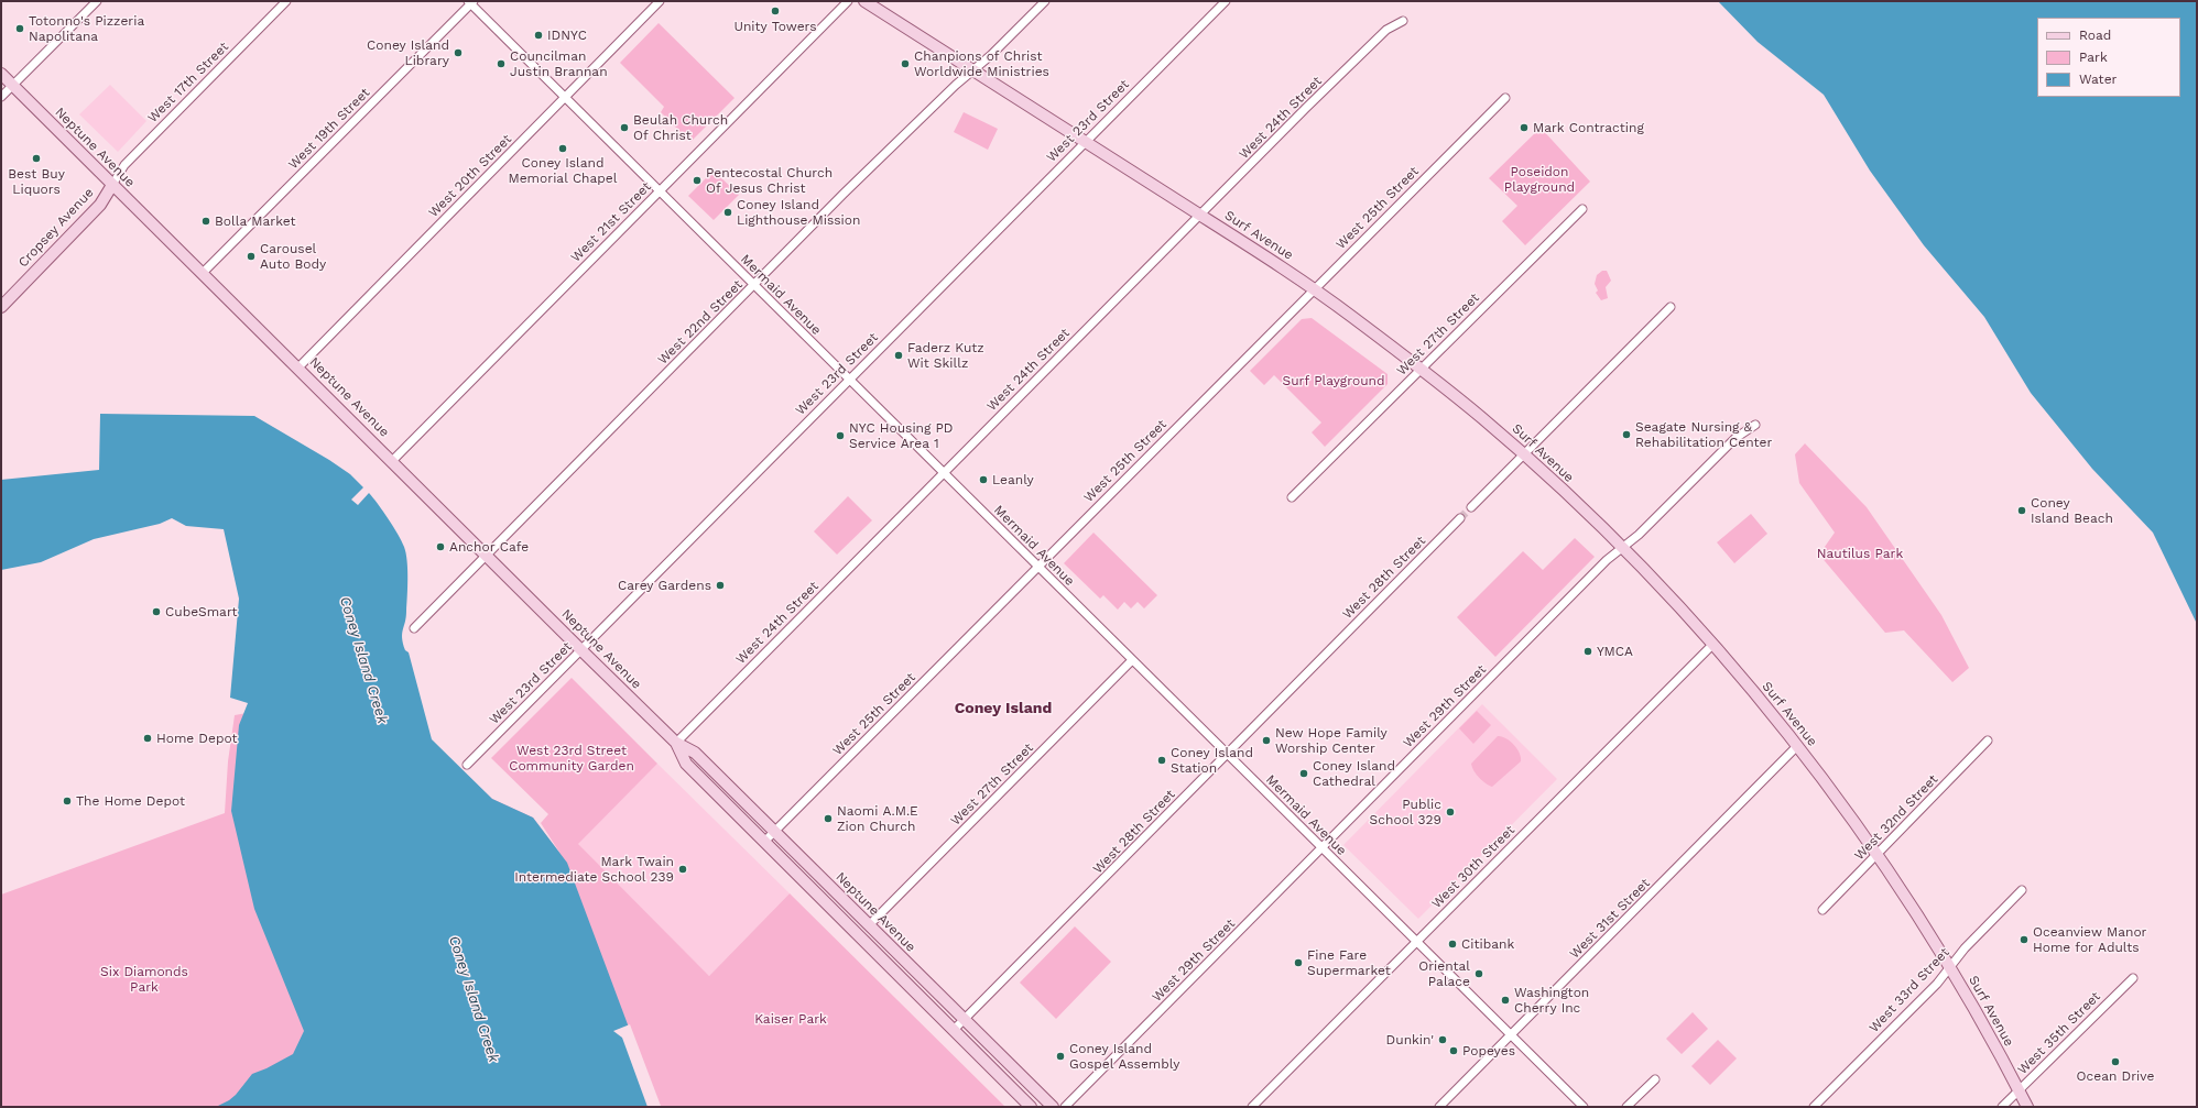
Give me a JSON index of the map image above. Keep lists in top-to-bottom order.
{
  "streets": {
    "main road": ["Neptune Avenue", "Cropsey Avenue", "Surf Avenue"],
    "street": [
      "West 17th Street",
      "West 24th Street",
      "West 23rd Street",
      "West 19th Street",
      "West 20th Street",
      "West 25th Street",
      "West 21st Street",
      "Mermaid Avenue",
      "West 22nd Street",
      "West 27th Street",
      "West 28th Street",
      "West 29th Street",
      "West 32nd Street",
      "West 30th Street",
      "West 31st Street",
      "West 33rd Street",
      "West 35th Street"
    ]
  },
  "crossings": [
    ["West 17th Street", "Neptune Avenue"],
    ["West 17th Street", "Cropsey Avenue"],
    ["West 24th Street", "Neptune Avenue"],
    ["West 24th Street", "Surf Avenue"],
    ["West 24th Street", "Mermaid Avenue"],
    ["West 23rd Street", "Neptune Avenue"],
    ["West 23rd Street", "Surf Avenue"],
    ["West 23rd Street", "Mermaid Avenue"],
    ["West 19th Street", "Neptune Avenue"],
    ["West 19th Street", "Mermaid Avenue"],
    ["Neptune Avenue", "West 20th Street"],
    ["Neptune Avenue", "West 25th Street"],
    ["Neptune Avenue", "West 21st Street"],
    ["Neptune Avenue", "Cropsey Avenue"],
    ["Neptune Avenue", "West 22nd Street"],
    ["Neptune Avenue", "West 27th Street"],
    ["Neptune Avenue", "West 28th Street"],
    ["West 20th Street", "Mermaid Avenue"],
    ["West 25th Street", "Surf Avenue"],
    ["West 25th Street", "Mermaid Avenue"],
    ["West 21st Street", "Mermaid Avenue"],
    ["Surf Avenue", "West 22nd Street"],
    ["Surf Avenue", "West 27th Street"],
    ["Surf Avenue", "West 29th Street"],
    ["Surf Avenue", "West 32nd Street"],
    ["Surf Avenue", "West 30th Street"],
    ["Surf Avenue", "West 31st Street"],
    ["Surf Avenue", "West 33rd Street"],
    ["Surf Avenue", "West 35th Street"],
    ["Mermaid Avenue", "West 22nd Street"],
    ["Mermaid Avenue", "West 27th Street"],
    ["Mermaid Avenue", "West 28th Street"],
    ["Mermaid Avenue", "West 29th Street"],
    ["Mermaid Avenue", "West 30th Street"],
    ["Mermaid Avenue", "West 31st Street"]
  ],
  "districts": ["Coney Island"],
  "water": ["Coney Island Creek"],
  "parks": [
    "Poseidon Playground",
    "Surf Playground",
    "Nautilus Park",
    "West 23rd Street Community Garden",
    "Six Diamonds Park",
    "Kaiser Park"
  ],
  "places": [
    "Unity Towers",
    "Totonno's Pizzeria Napolitana",
    "IDNYC",
    "Coney Island Library",
    "Councilman Justin Brannan",
    "Chanpions of Christ Worldwide Ministries",
    "Beulah Church Of Christ",
    "Mark Contracting",
    "Coney Island Memorial Chapel",
    "Best Buy Liquors",
    "Pentecostal Church Of Jesus Christ",
    "Coney Island Lighthouse Mission",
    "Bolla Market",
    "Carousel Auto Body",
    "Faderz Kutz Wit Skillz",
    "Seagate Nursing & Rehabilitation Center",
    "NYC Housing PD Service Area 1",
    "Leanly",
    "Coney Island Beach",
    "Anchor Cafe",
    "Carey Gardens",
    "CubeSmart",
    "YMCA",
    "Home Depot",
    "New Hope Family Worship Center",
    "Coney Island Station",
    "Coney Island Cathedral",
    "The Home Depot",
    "Public School 329",
    "Naomi A.M.E Zion Church",
    "Mark Twain Intermediate School 239",
    "Oceanview Manor Home for Adults",
    "Citibank",
    "Fine Fare Supermarket",
    "Oriental Palace",
    "Washington Cherry Inc",
    "Dunkin'",
    "Popeyes",
    "Coney Island Gospel Assembly",
    "Ocean Drive"
  ],
  "legend": ["Road", "Park", "Water"]
}
